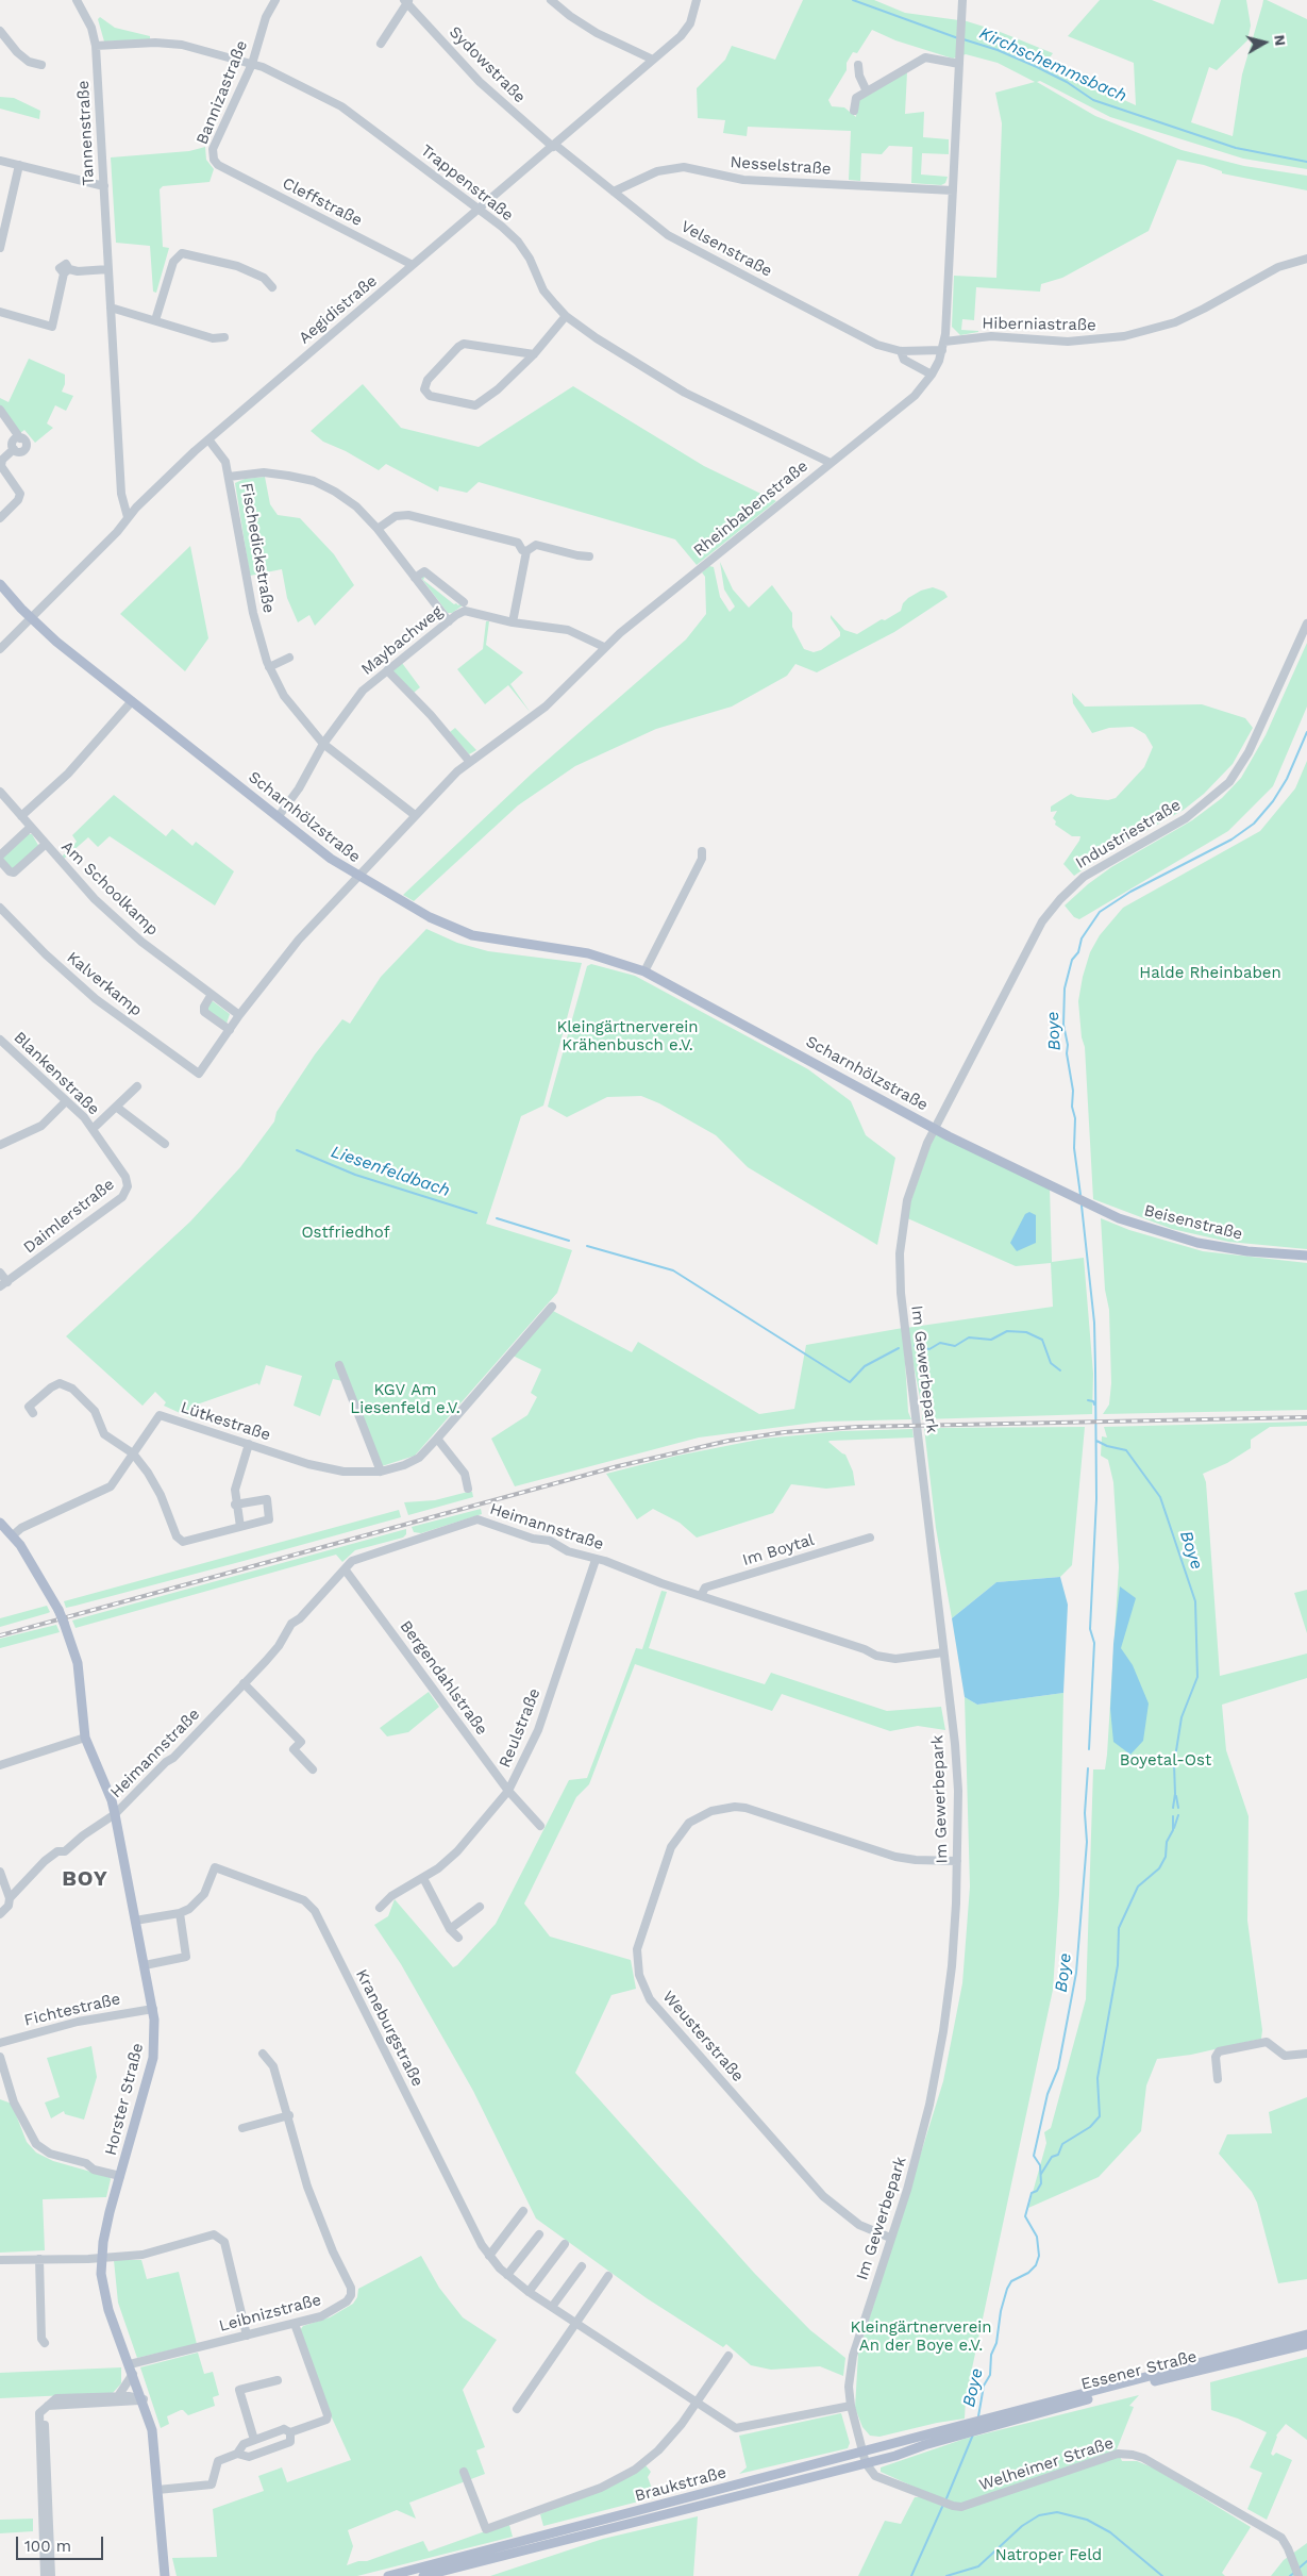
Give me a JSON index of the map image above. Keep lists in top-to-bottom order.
{
  "streets": {
    "main road": [
      "Scharnhölzstraße",
      "Beisenstraße",
      "Horster Straße",
      "Essener Straße",
      "Braukstraße"
    ],
    "street": [
      "Sydowstraße",
      "Bannizastraße",
      "Tannenstraße",
      "Nesselstraße",
      "Trappenstraße",
      "Cleffstraße",
      "Velsenstraße",
      "Aegidistraße",
      "Hiberniastraße",
      "Rheinbabenstraße",
      "Fischedickstraße",
      "Maybachweg",
      "Industriestraße",
      "Am Schoolkamp",
      "Kalverkamp",
      "Blankenstraße",
      "Daimlerstraße",
      "Im Gewerbepark",
      "Lütkestraße",
      "Heimannstraße",
      "Im Boytal",
      "Bergendahlstraße",
      "Reulstraße",
      "Fichtestraße",
      "Kraneburgstraße",
      "Weusterstraße",
      "Leibnizstraße",
      "Welheimer Straße"
    ]
  },
  "crossings": [
    ["Sydowstraße", "Velsenstraße"],
    ["Sydowstraße", "Aegidistraße"],
    ["Bannizastraße", "Trappenstraße"],
    ["Bannizastraße", "Cleffstraße"],
    ["Tannenstraße", "Trappenstraße"],
    ["Tannenstraße", "Aegidistraße"],
    ["Nesselstraße", "Velsenstraße"],
    ["Nesselstraße", "Rheinbabenstraße"],
    ["Trappenstraße", "Aegidistraße"],
    ["Trappenstraße", "Rheinbabenstraße"],
    ["Cleffstraße", "Aegidistraße"],
    ["Velsenstraße", "Aegidistraße"],
    ["Velsenstraße", "Hiberniastraße"],
    ["Velsenstraße", "Rheinbabenstraße"],
    ["Aegidistraße", "Fischedickstraße"],
    ["Aegidistraße", "Scharnhölzstraße"],
    ["Hiberniastraße", "Rheinbabenstraße"],
    ["Rheinbabenstraße", "Fischedickstraße"],
    ["Rheinbabenstraße", "Maybachweg"],
    ["Rheinbabenstraße", "Scharnhölzstraße"],
    ["Fischedickstraße", "Maybachweg"],
    ["Maybachweg", "Scharnhölzstraße"],
    ["Scharnhölzstraße", "Industriestraße"],
    ["Scharnhölzstraße", "Beisenstraße"],
    ["Scharnhölzstraße", "Im Gewerbepark"],
    ["Industriestraße", "Im Gewerbepark"],
    ["Blankenstraße", "Daimlerstraße"],
    ["Im Gewerbepark", "Heimannstraße"],
    ["Im Gewerbepark", "Kraneburgstraße"],
    ["Im Gewerbepark", "Weusterstraße"],
    ["Im Gewerbepark", "Welheimer Straße"],
    ["Im Gewerbepark", "Braukstraße"],
    ["Lütkestraße", "Horster Straße"],
    ["Heimannstraße", "Im Boytal"],
    ["Heimannstraße", "Bergendahlstraße"],
    ["Heimannstraße", "Reulstraße"],
    ["Heimannstraße", "Horster Straße"],
    ["Bergendahlstraße", "Reulstraße"],
    ["Fichtestraße", "Horster Straße"],
    ["Horster Straße", "Leibnizstraße"],
    ["Essener Straße", "Braukstraße"],
    ["Welheimer Straße", "Braukstraße"]
  ],
  "districts": ["BOY"],
  "water": ["Kirchschemmsbach", "Boye", "Liesenfeldbach"],
  "parks": [
    "Halde Rheinbaben",
    "Kleingärtnerverein Krähenbusch e.V.",
    "Ostfriedhof",
    "KGV Am Liesenfeld e.V.",
    "Boyetal-Ost",
    "Kleingärtnerverein An der Boye e.V.",
    "Natroper Feld"
  ],
  "scale_bar": "100 m",
  "north": "right"
}
